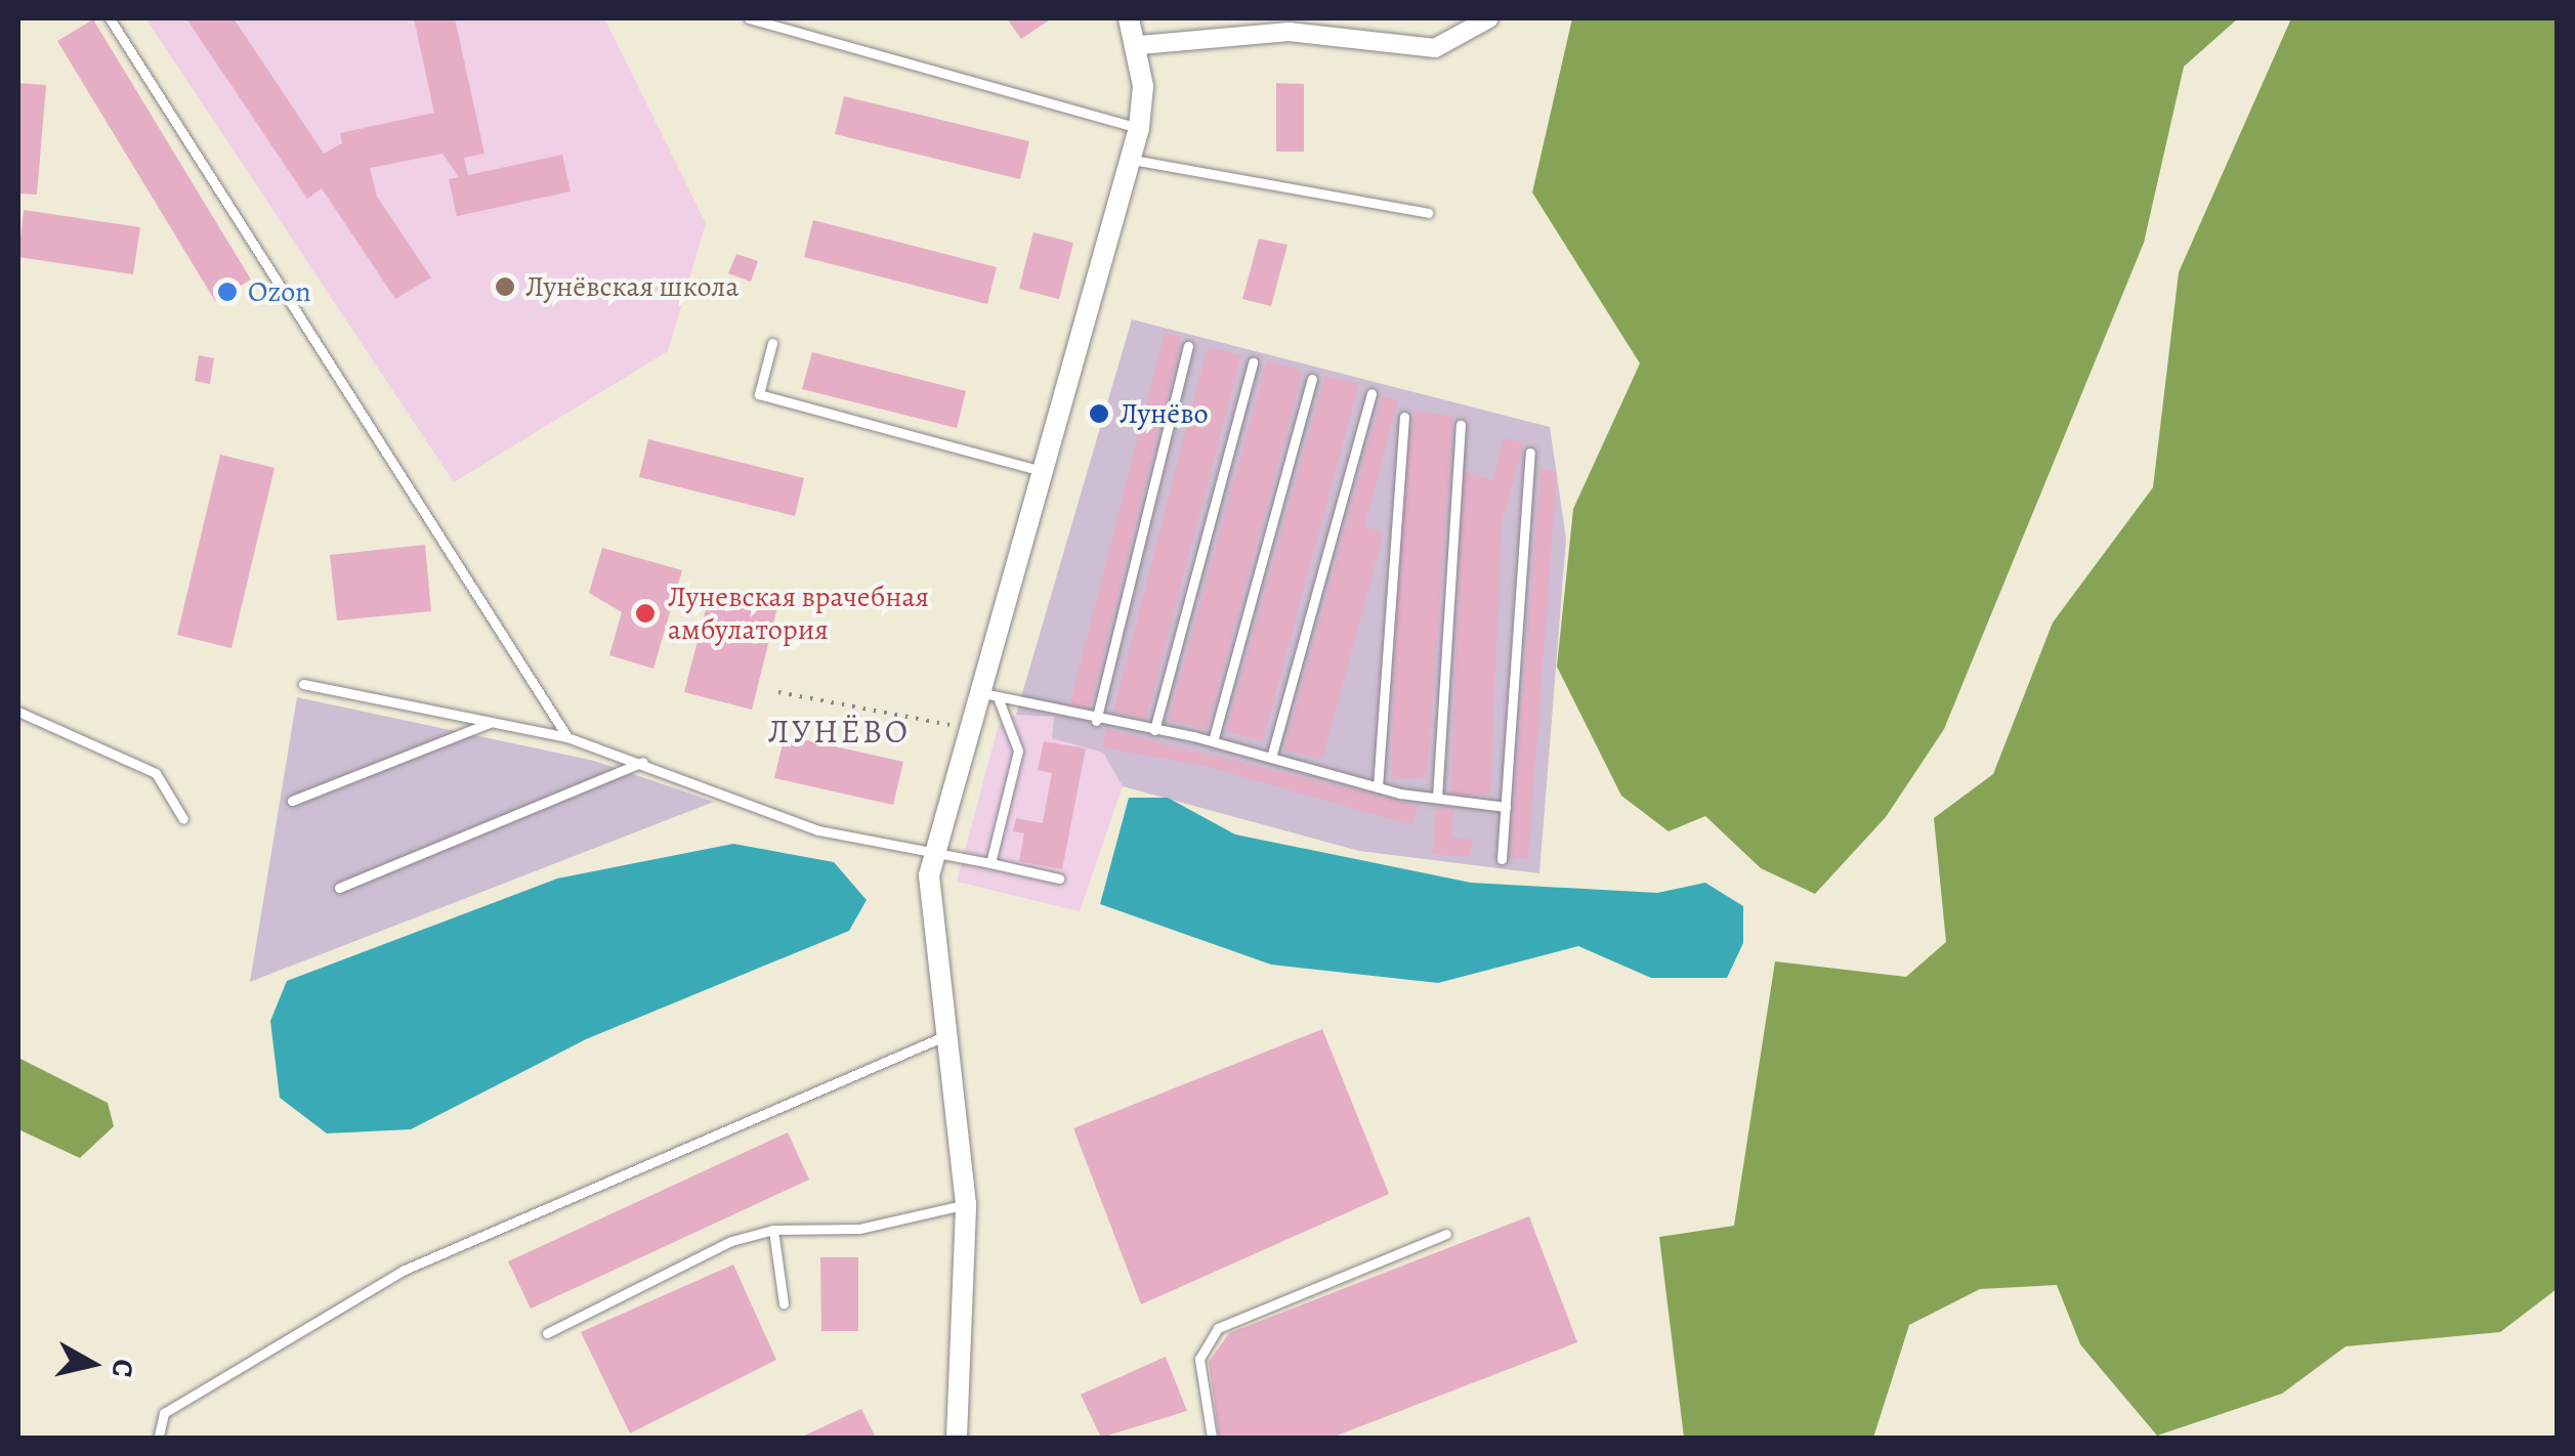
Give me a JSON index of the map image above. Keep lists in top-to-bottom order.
{
  "districts": ["ЛУНЁВО"],
  "places": [
    "Лунёвская школа",
    "Ozon",
    "Лунёво",
    "Луневская врачебная амбулатория"
  ],
  "north": "right"
}
